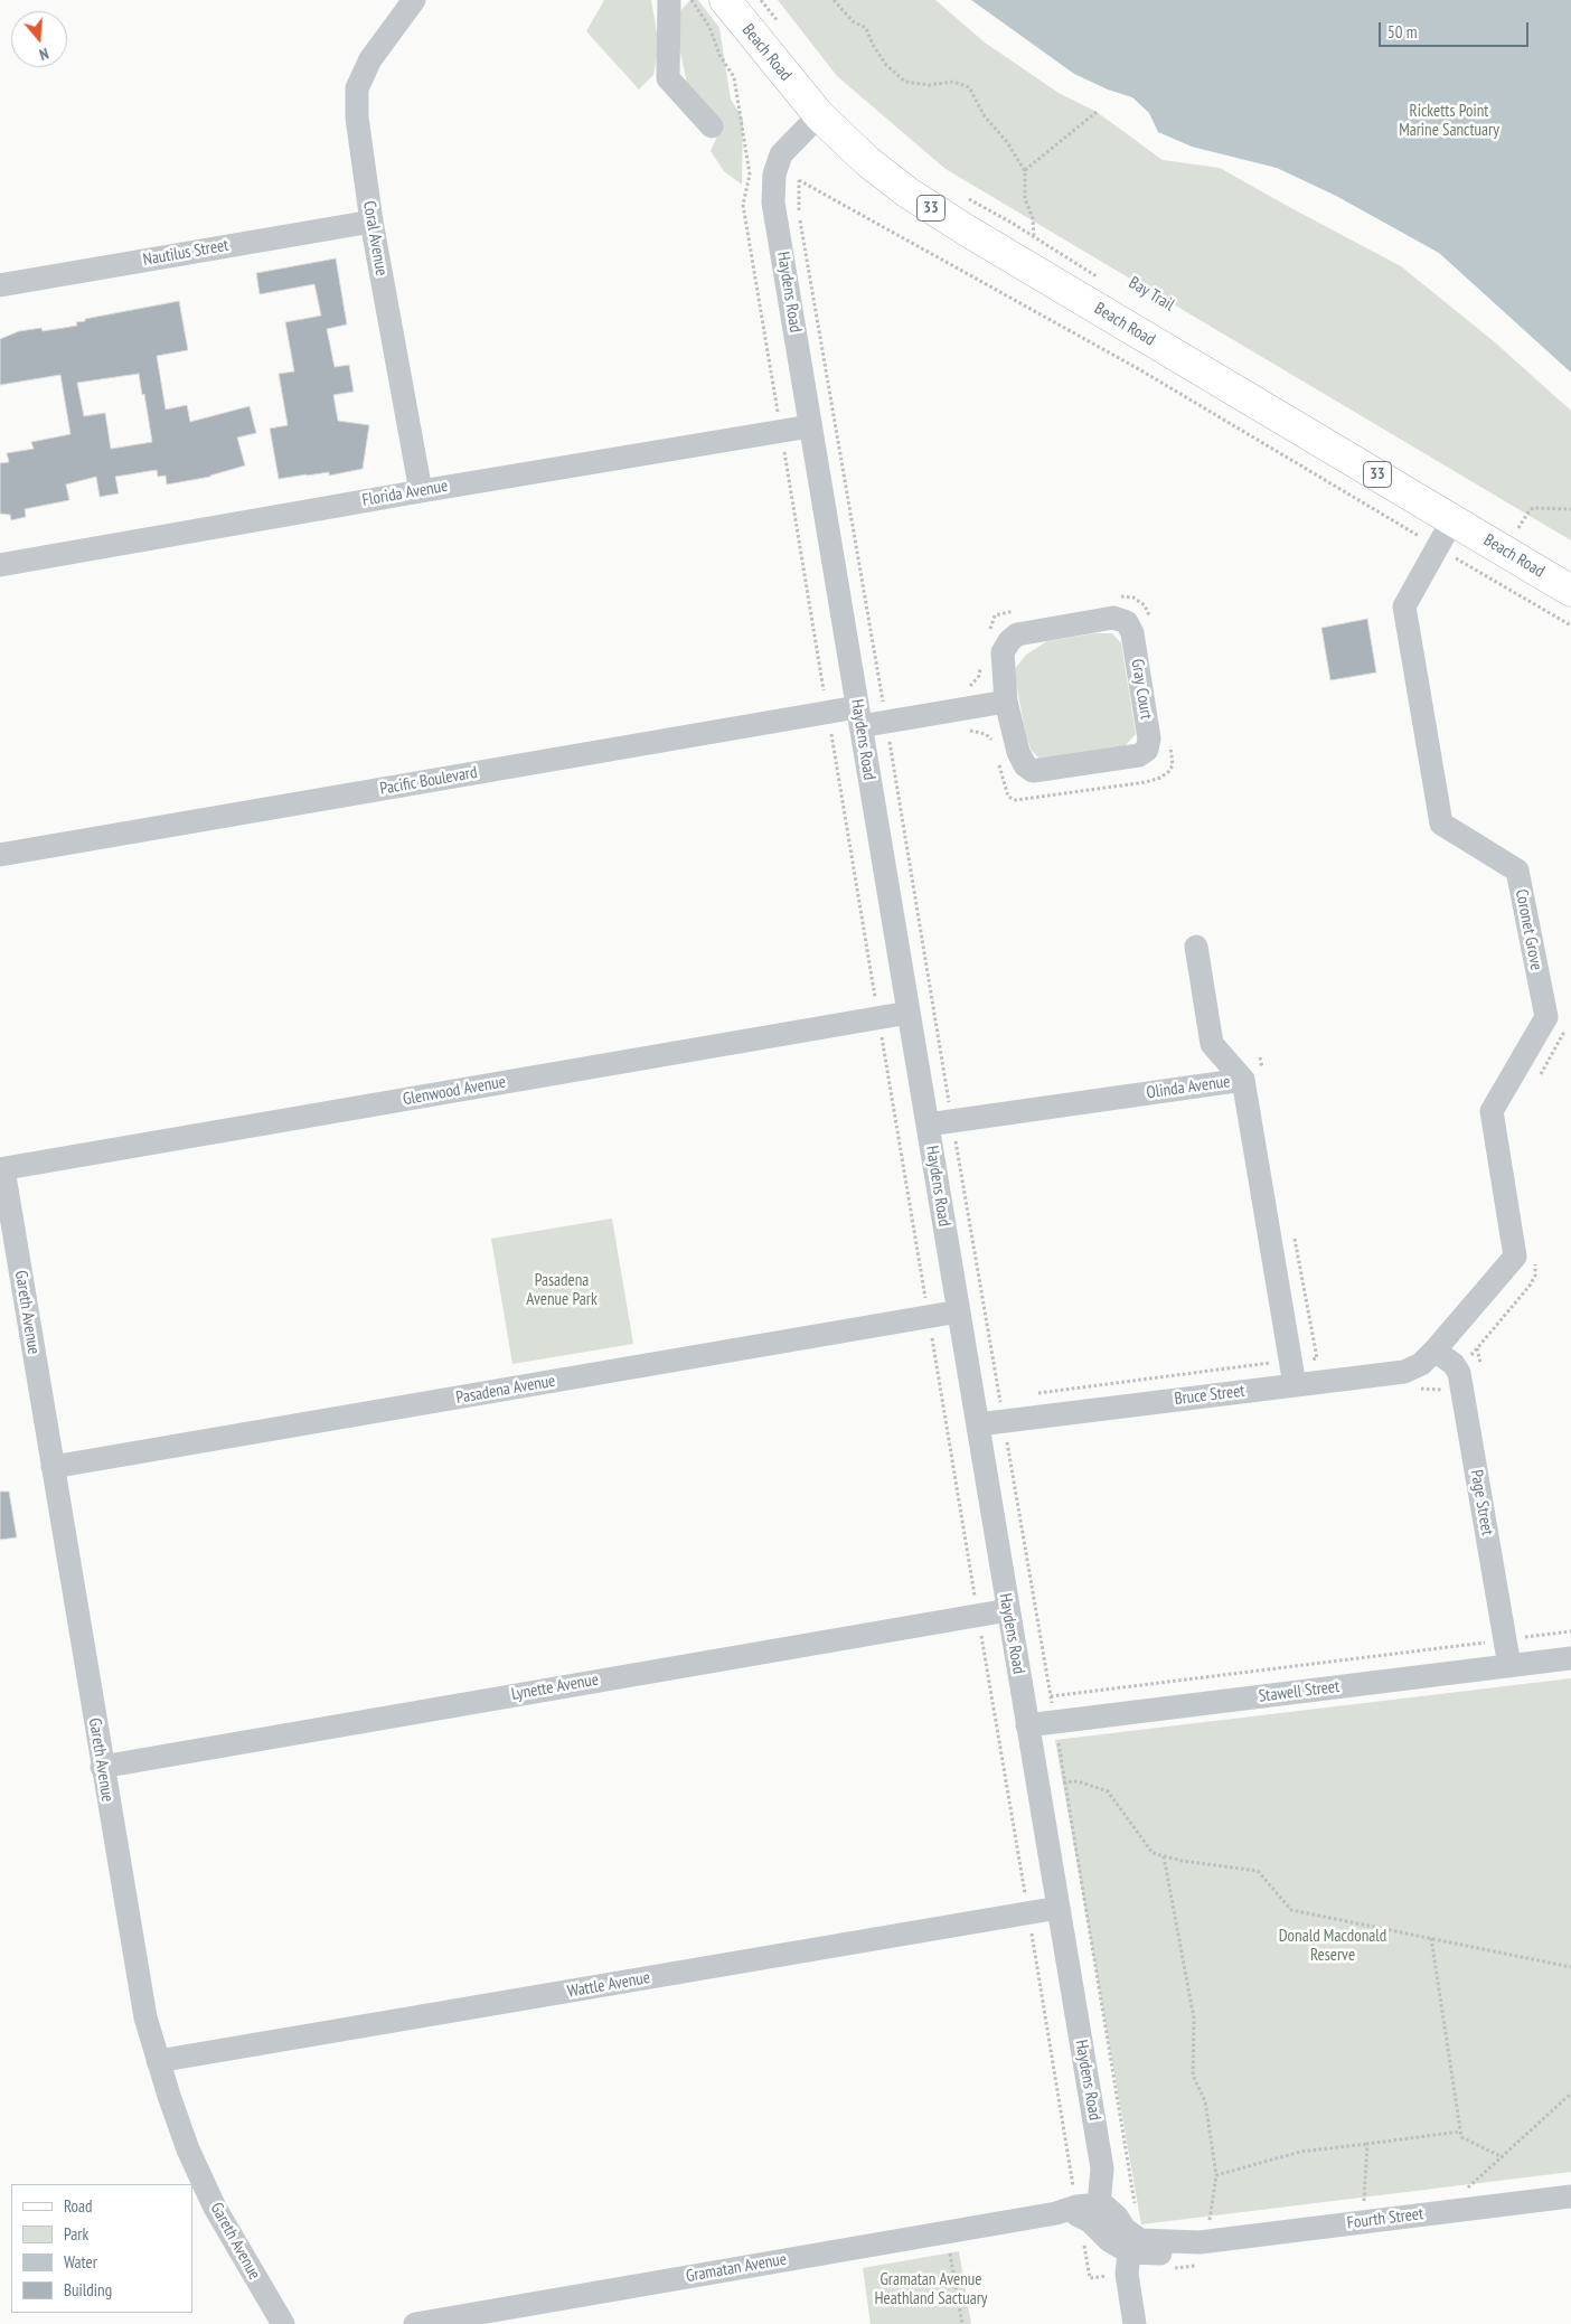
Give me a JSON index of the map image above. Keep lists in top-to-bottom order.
{
  "streets": {
    "main road": ["Beach Road", "33"],
    "street": [
      "Coral Avenue",
      "Nautilus Street",
      "Haydens Road",
      "Florida Avenue",
      "Gray Court",
      "Pacific Boulevard",
      "Coronet Grove",
      "Olinda Avenue",
      "Glenwood Avenue",
      "Gareth Avenue",
      "Pasadena Avenue",
      "Bruce Street",
      "Page Street",
      "Lynette Avenue",
      "Stawell Street",
      "Wattle Avenue",
      "Fourth Street",
      "Gramatan Avenue"
    ]
  },
  "crossings": [
    ["Beach Road", "Coronet Grove"],
    ["Coral Avenue", "Nautilus Street"],
    ["Coral Avenue", "Florida Avenue"],
    ["Haydens Road", "Florida Avenue"],
    ["Haydens Road", "Pacific Boulevard"],
    ["Haydens Road", "Olinda Avenue"],
    ["Haydens Road", "Glenwood Avenue"],
    ["Haydens Road", "Pasadena Avenue"],
    ["Haydens Road", "Bruce Street"],
    ["Haydens Road", "Lynette Avenue"],
    ["Haydens Road", "Stawell Street"],
    ["Haydens Road", "Wattle Avenue"],
    ["Haydens Road", "Gramatan Avenue"],
    ["Coronet Grove", "Bruce Street"],
    ["Olinda Avenue", "Bruce Street"],
    ["Glenwood Avenue", "Gareth Avenue"],
    ["Gareth Avenue", "Pasadena Avenue"],
    ["Gareth Avenue", "Lynette Avenue"],
    ["Gareth Avenue", "Wattle Avenue"],
    ["Page Street", "Stawell Street"]
  ],
  "parks": [
    "Ricketts Point Marine Sanctuary",
    "Pasadena Avenue Park",
    "Donald Macdonald Reserve",
    "Gramatan Avenue Heathland Sactuary"
  ],
  "legend": [
    "Road",
    "Park",
    "Water",
    "Building"
  ],
  "scale_bar": "50 m",
  "north": "bottom"
}
